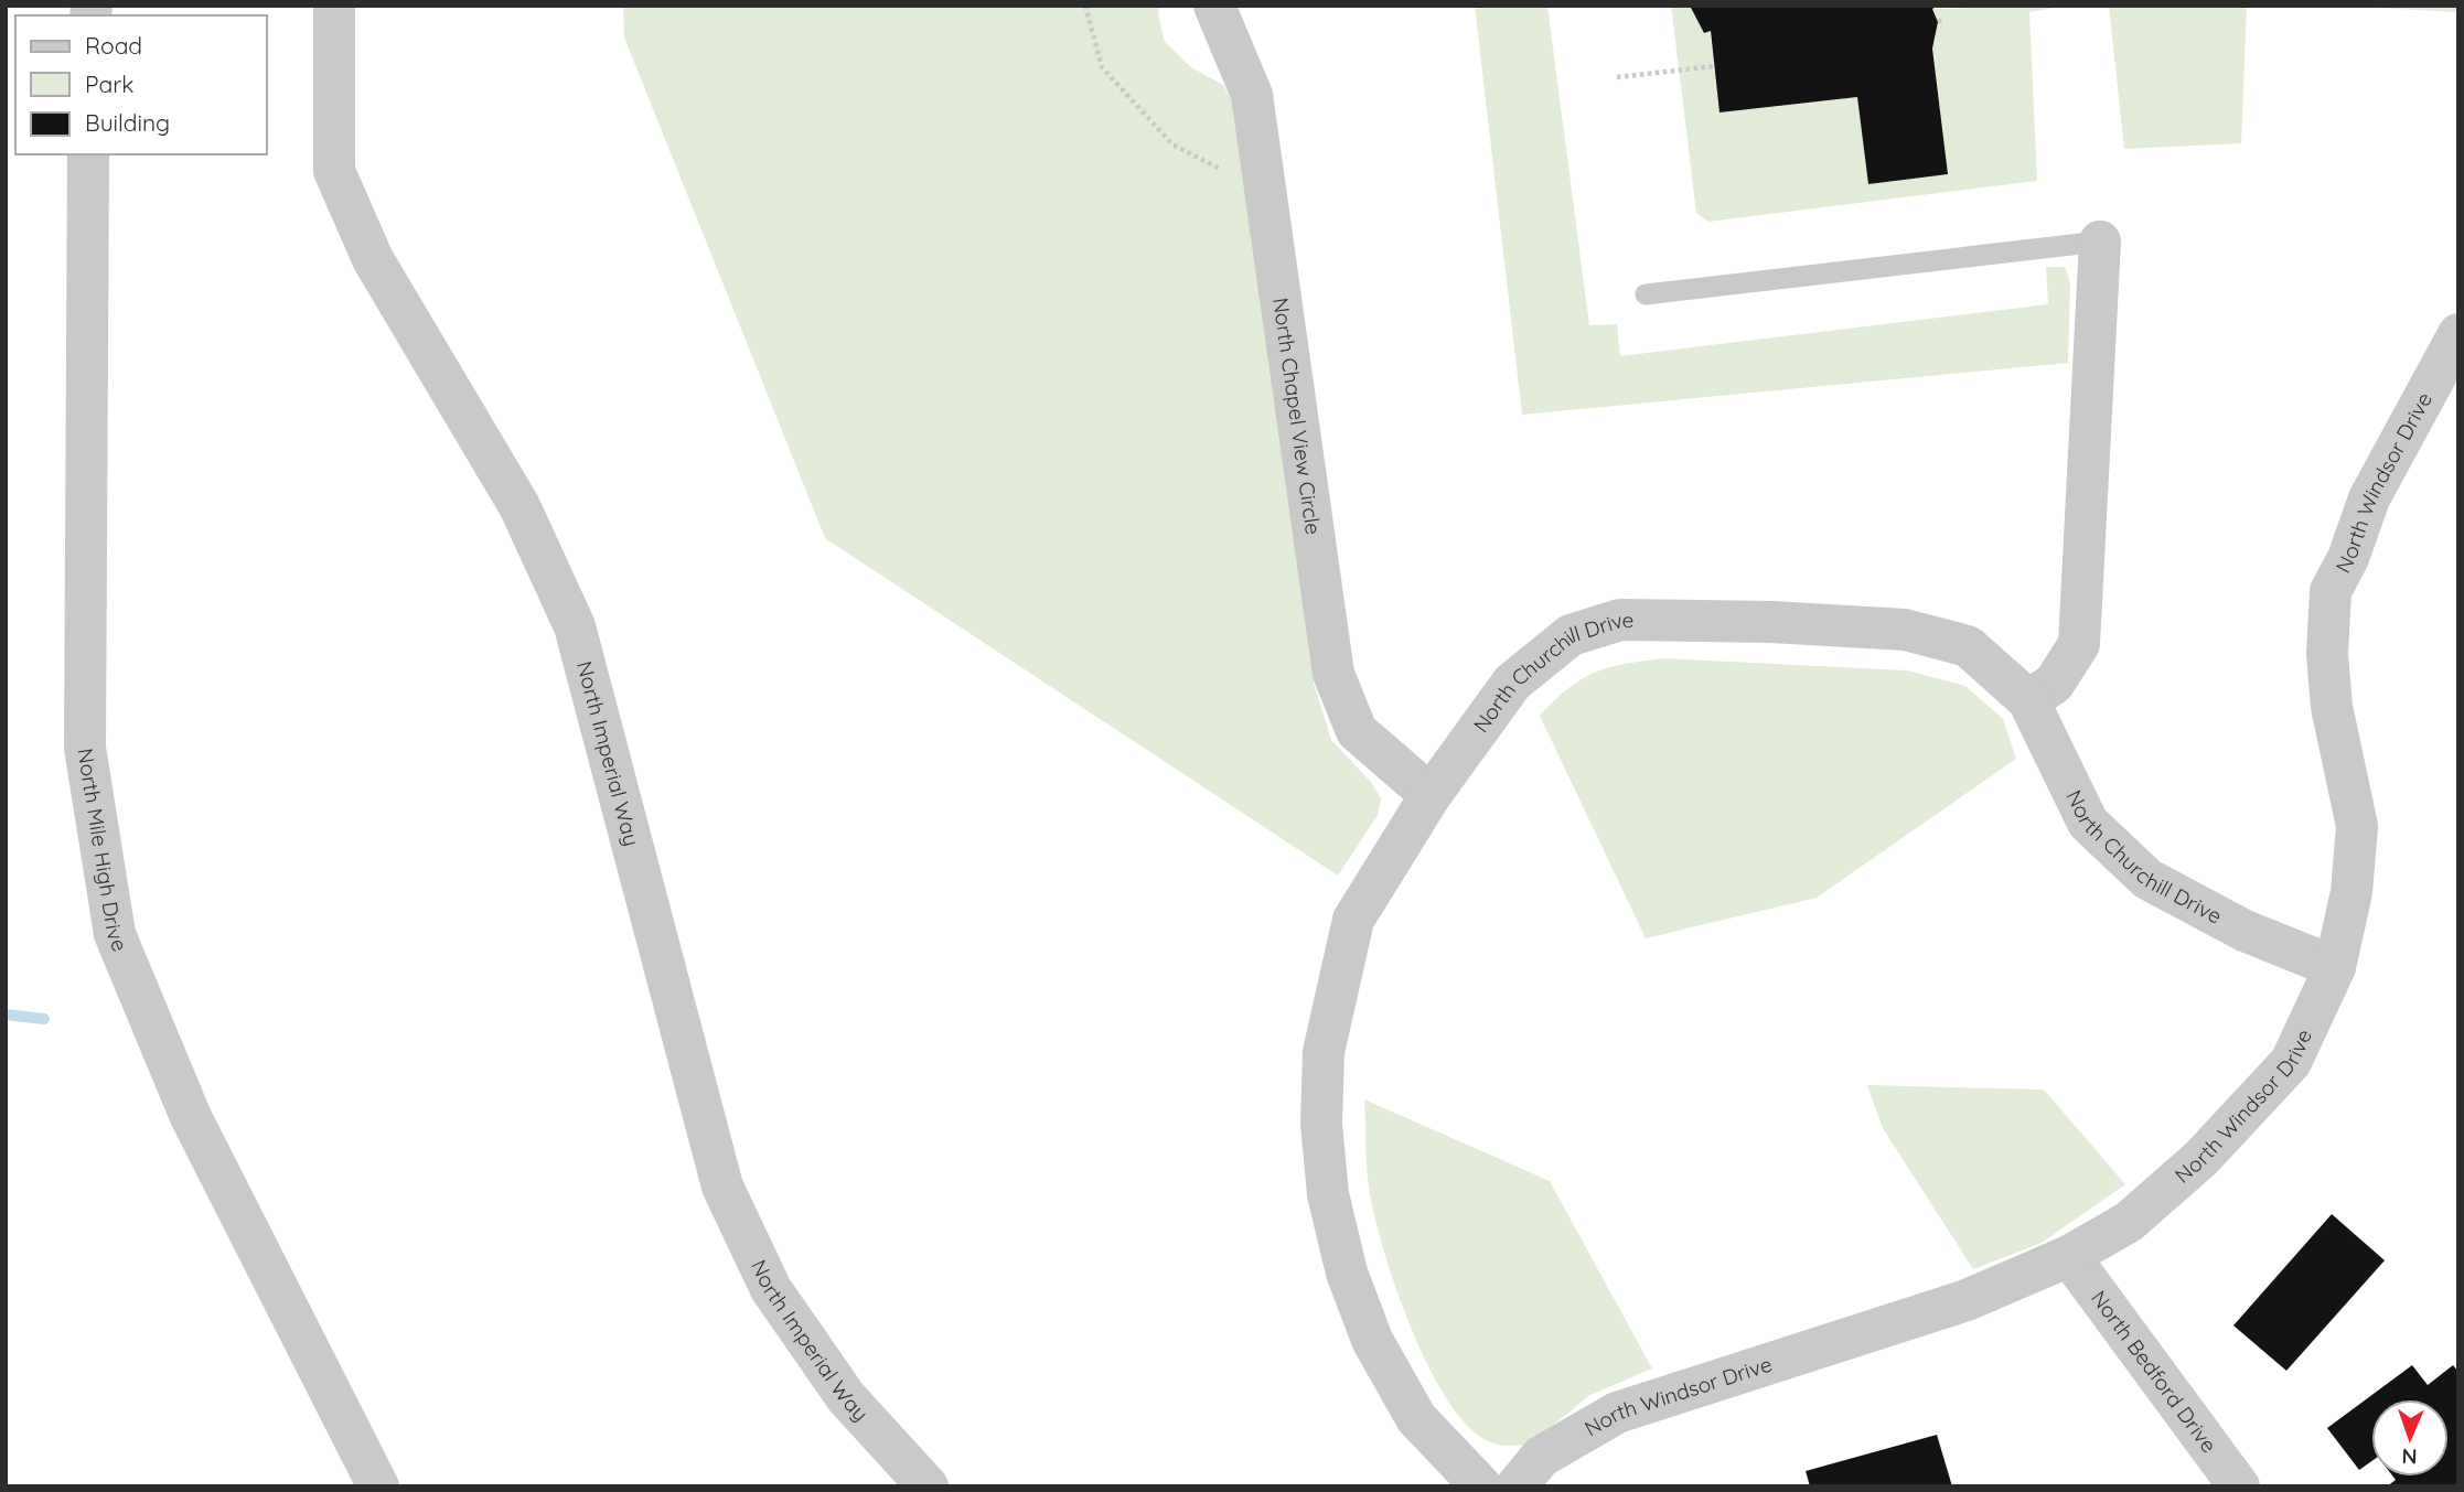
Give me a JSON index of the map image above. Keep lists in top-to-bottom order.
{
  "streets": {
    "street": [
      "North Chapel View Circle",
      "North Windsor Drive",
      "North Churchill Drive",
      "North Imperial Way",
      "North Mile High Drive",
      "North Bedford Drive"
    ]
  },
  "crossings": [
    ["North Chapel View Circle", "North Churchill Drive"],
    ["North Windsor Drive", "North Churchill Drive"],
    ["North Windsor Drive", "North Bedford Drive"]
  ],
  "legend": ["Road", "Park", "Building"],
  "north": "bottom"
}
